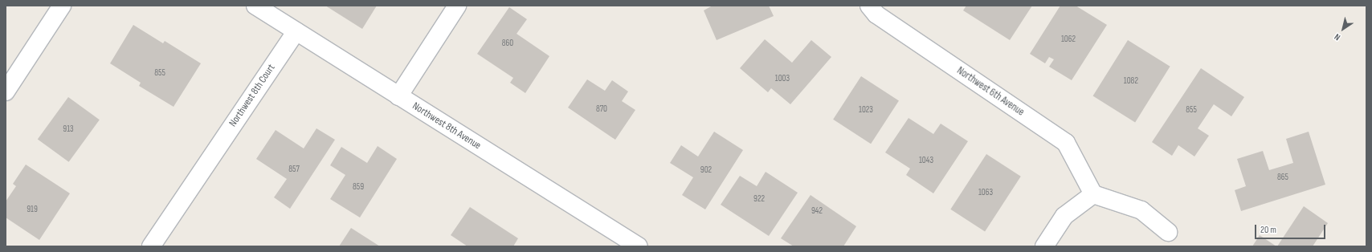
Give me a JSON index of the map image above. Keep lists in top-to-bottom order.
{
  "streets": {
    "street": ["Northwest 6th Avenue", "Northwest 8th Court", "Northwest 8th Avenue"]
  },
  "crossings": [
    ["Northwest 8th Court", "Northwest 8th Avenue"]
  ],
  "house_numbers": [
    "1062",
    "860",
    "855",
    "1003",
    "1082",
    "870",
    "1023",
    "855",
    "913",
    "1043",
    "857",
    "902",
    "865",
    "859",
    "1063",
    "922",
    "919",
    "942"
  ],
  "scale_bar": "20 m",
  "north": "bottom left"
}
